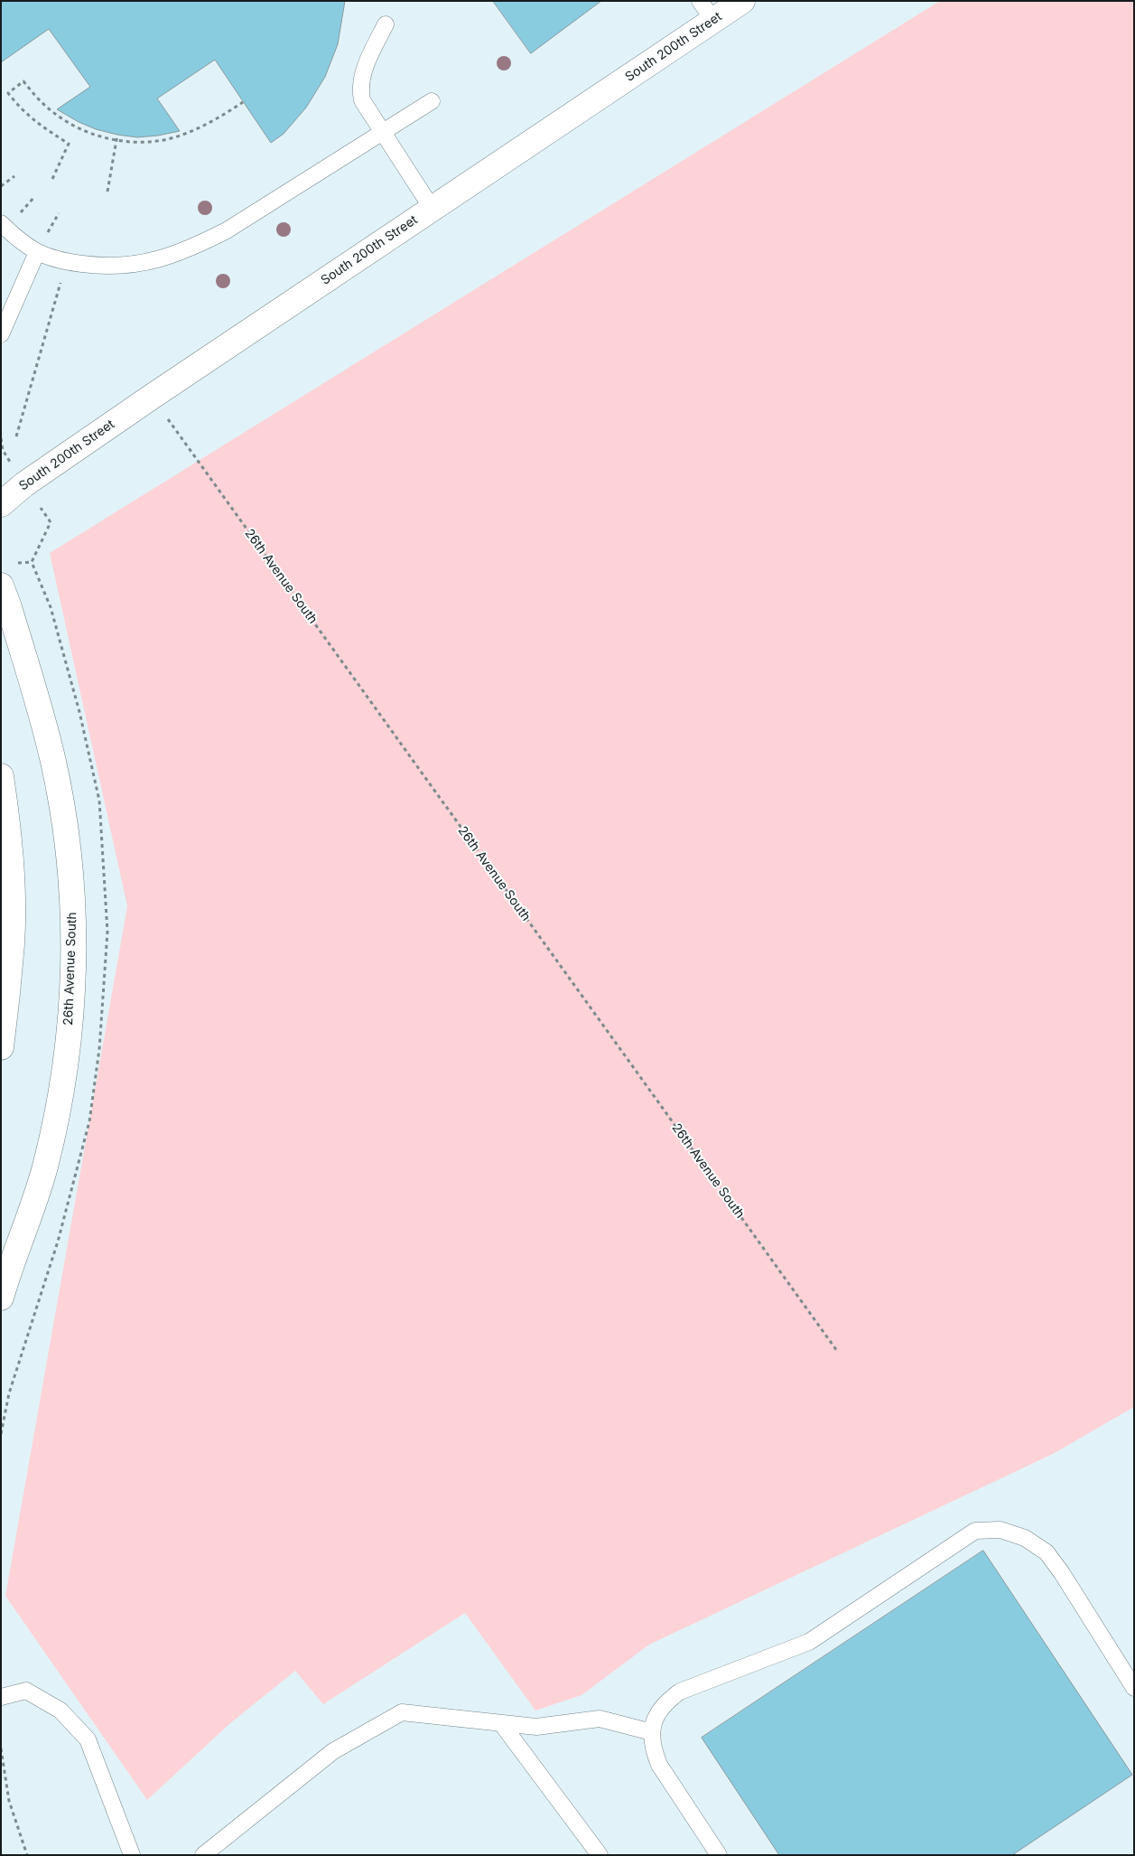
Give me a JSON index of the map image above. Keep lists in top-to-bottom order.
{
  "streets": {
    "main road": ["South 200th Street", "26th Avenue South"]
  },
  "crossings": [
    ["South 200th Street", "26th Avenue South"]
  ]
}
